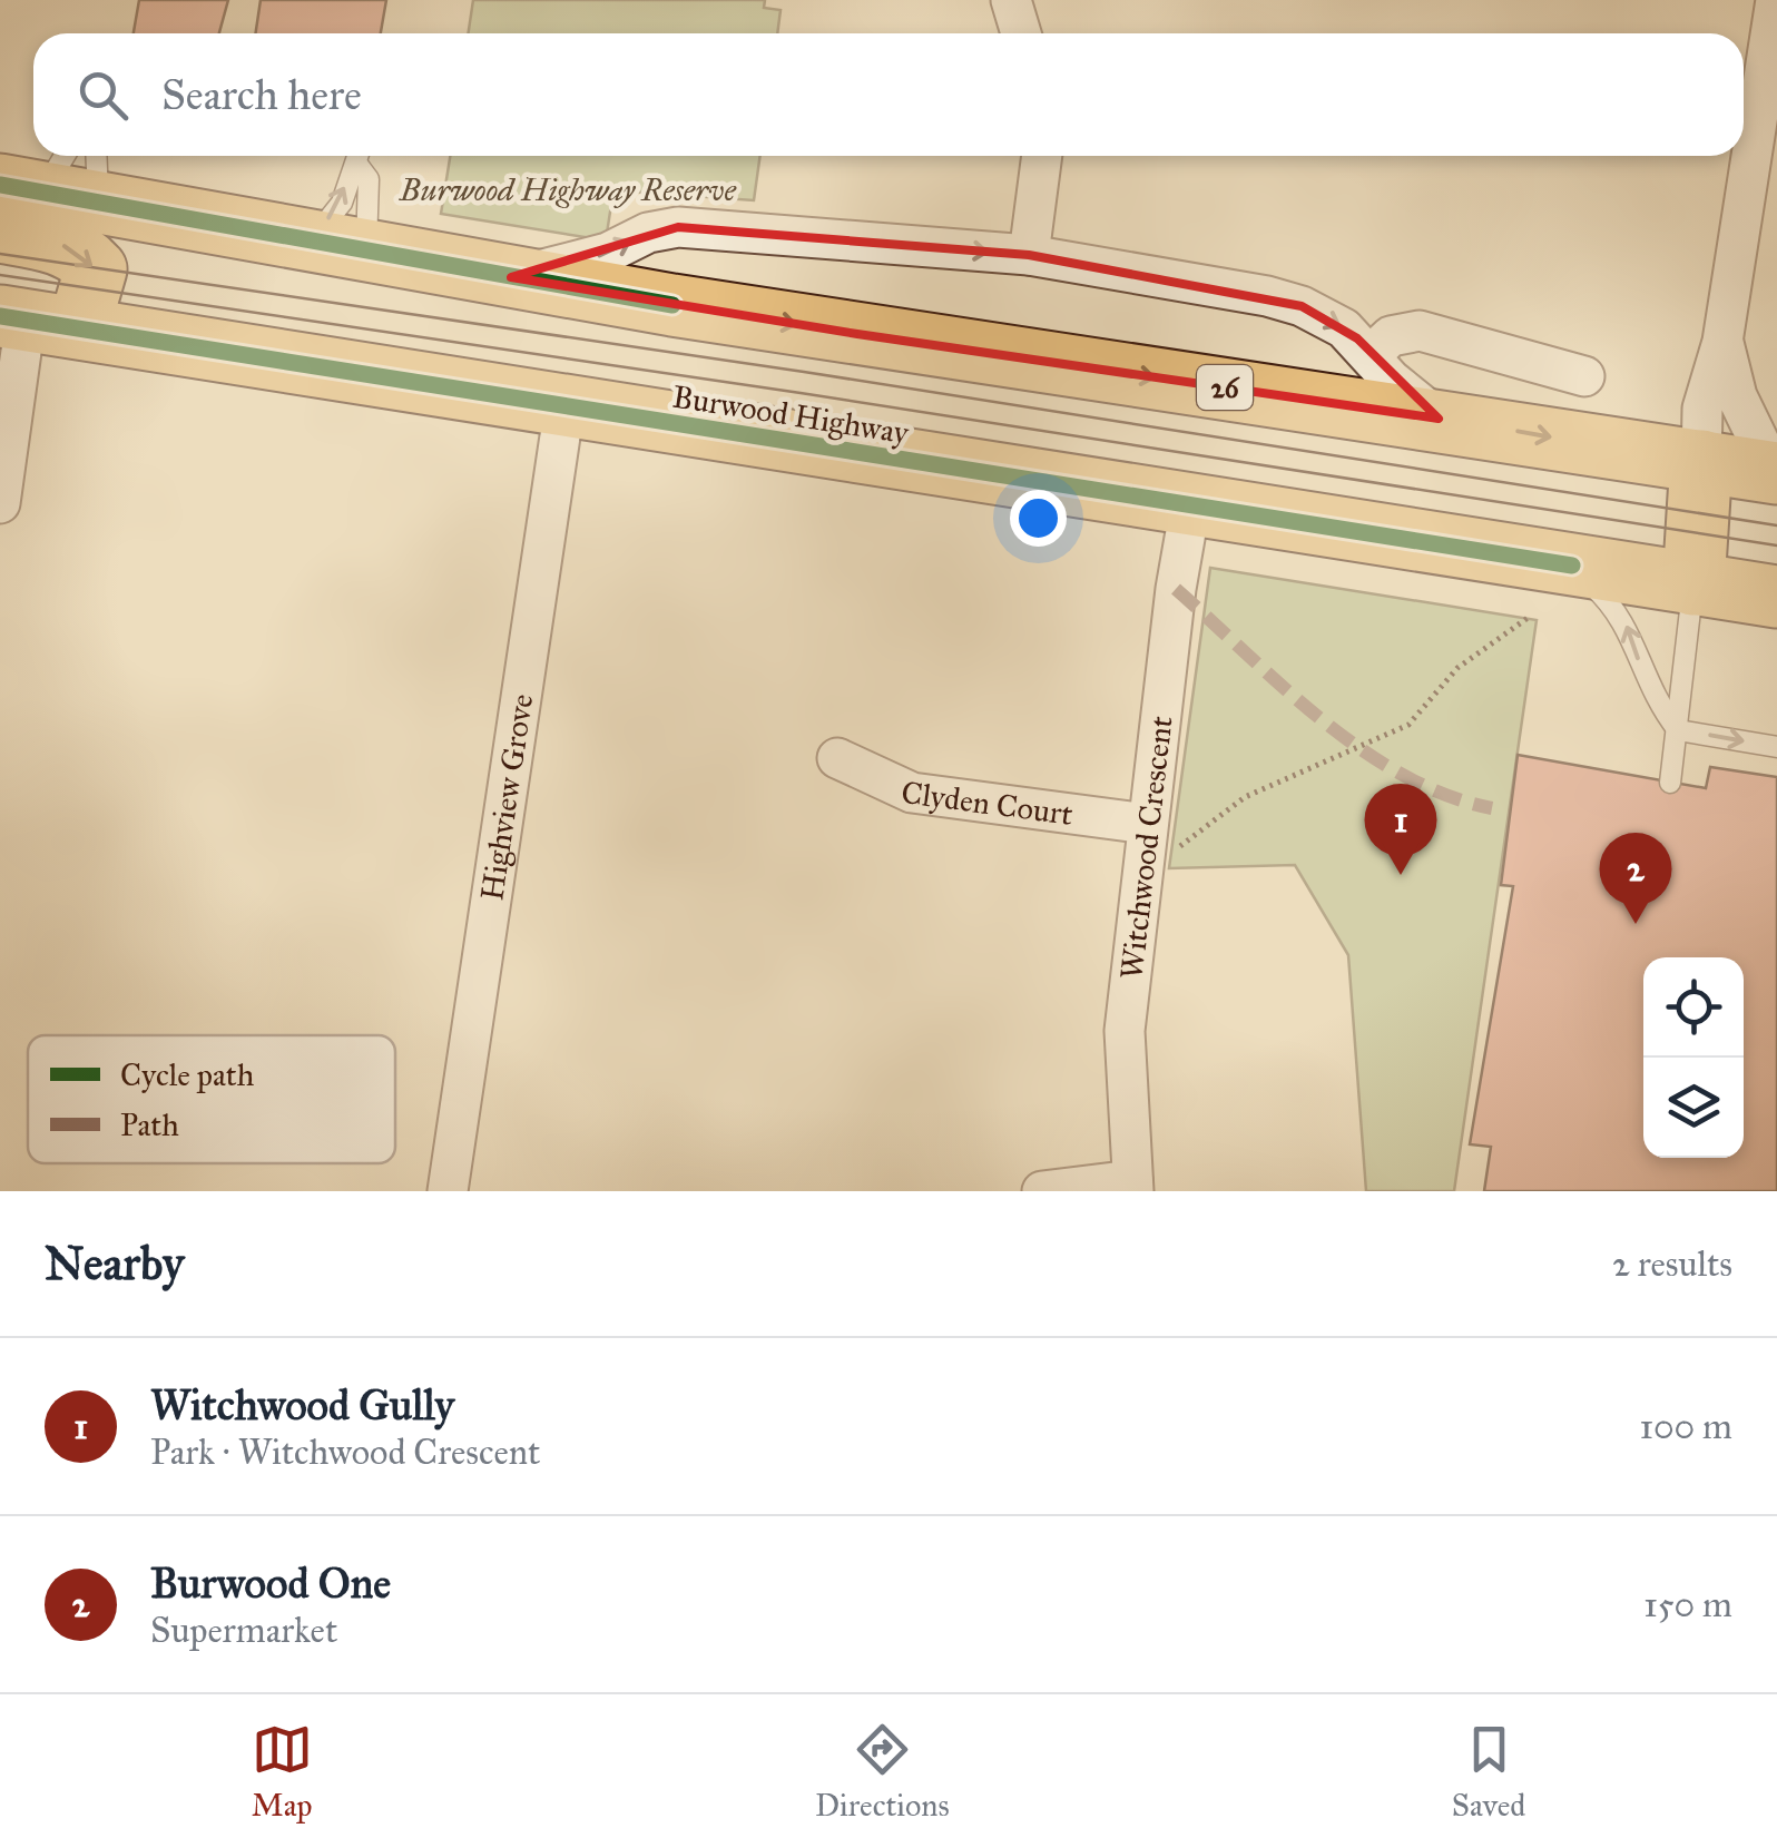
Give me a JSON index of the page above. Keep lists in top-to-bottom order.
{
  "streets": {
    "highway": ["26", "Burwood Highway"],
    "street": ["Highview Grove", "Clyden Court", "Witchwood Crescent"]
  },
  "crossings": [
    ["Burwood Highway", "Highview Grove"],
    ["Burwood Highway", "Witchwood Crescent"],
    ["Clyden Court", "Witchwood Crescent"]
  ],
  "parks": ["Burwood Highway Reserve"],
  "legend": ["Cycle path", "Path"],
  "page": {
    "search": "Search here",
    "pins": ["1", "2"],
    "heading": ["Nearby", "2 results"],
    "list": [
      {
        "mark": "1",
        "name": "Witchwood Gully",
        "note": "Park · Witchwood Crescent",
        "value": "100 m"
      },
      {
        "mark": "2",
        "name": "Burwood One",
        "note": "Supermarket",
        "value": "150 m"
      }
    ],
    "nav": ["Map", "Directions", "Saved"]
  }
}
